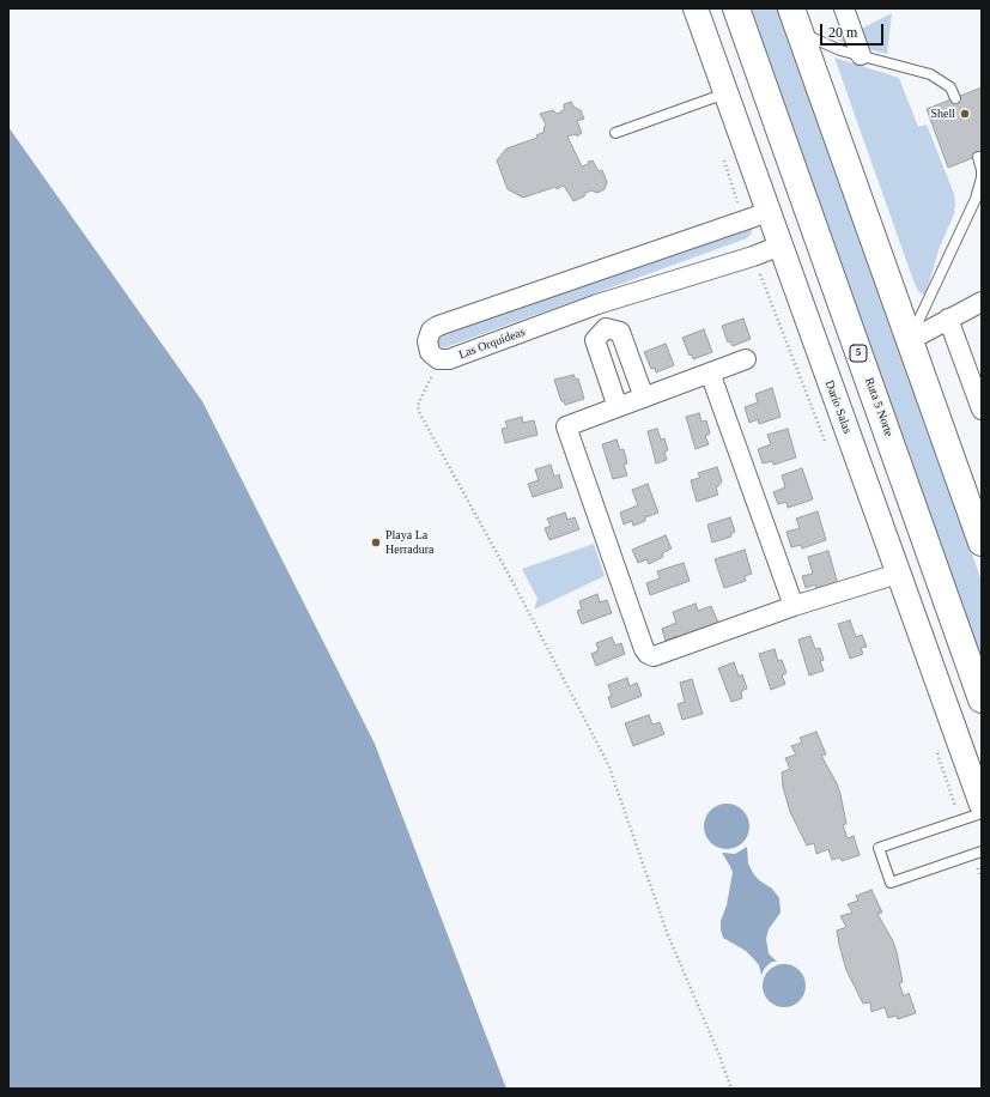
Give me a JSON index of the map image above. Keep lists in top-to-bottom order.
{
  "streets": {
    "highway": ["5", "Ruta 5 Norte"],
    "street": ["Las Orquídeas", "Darío Salas"]
  },
  "crossings": [
    ["Las Orquídeas", "Darío Salas"]
  ],
  "places": ["Shell", "Playa La Herradura"],
  "scale_bar": "20 m"
}
